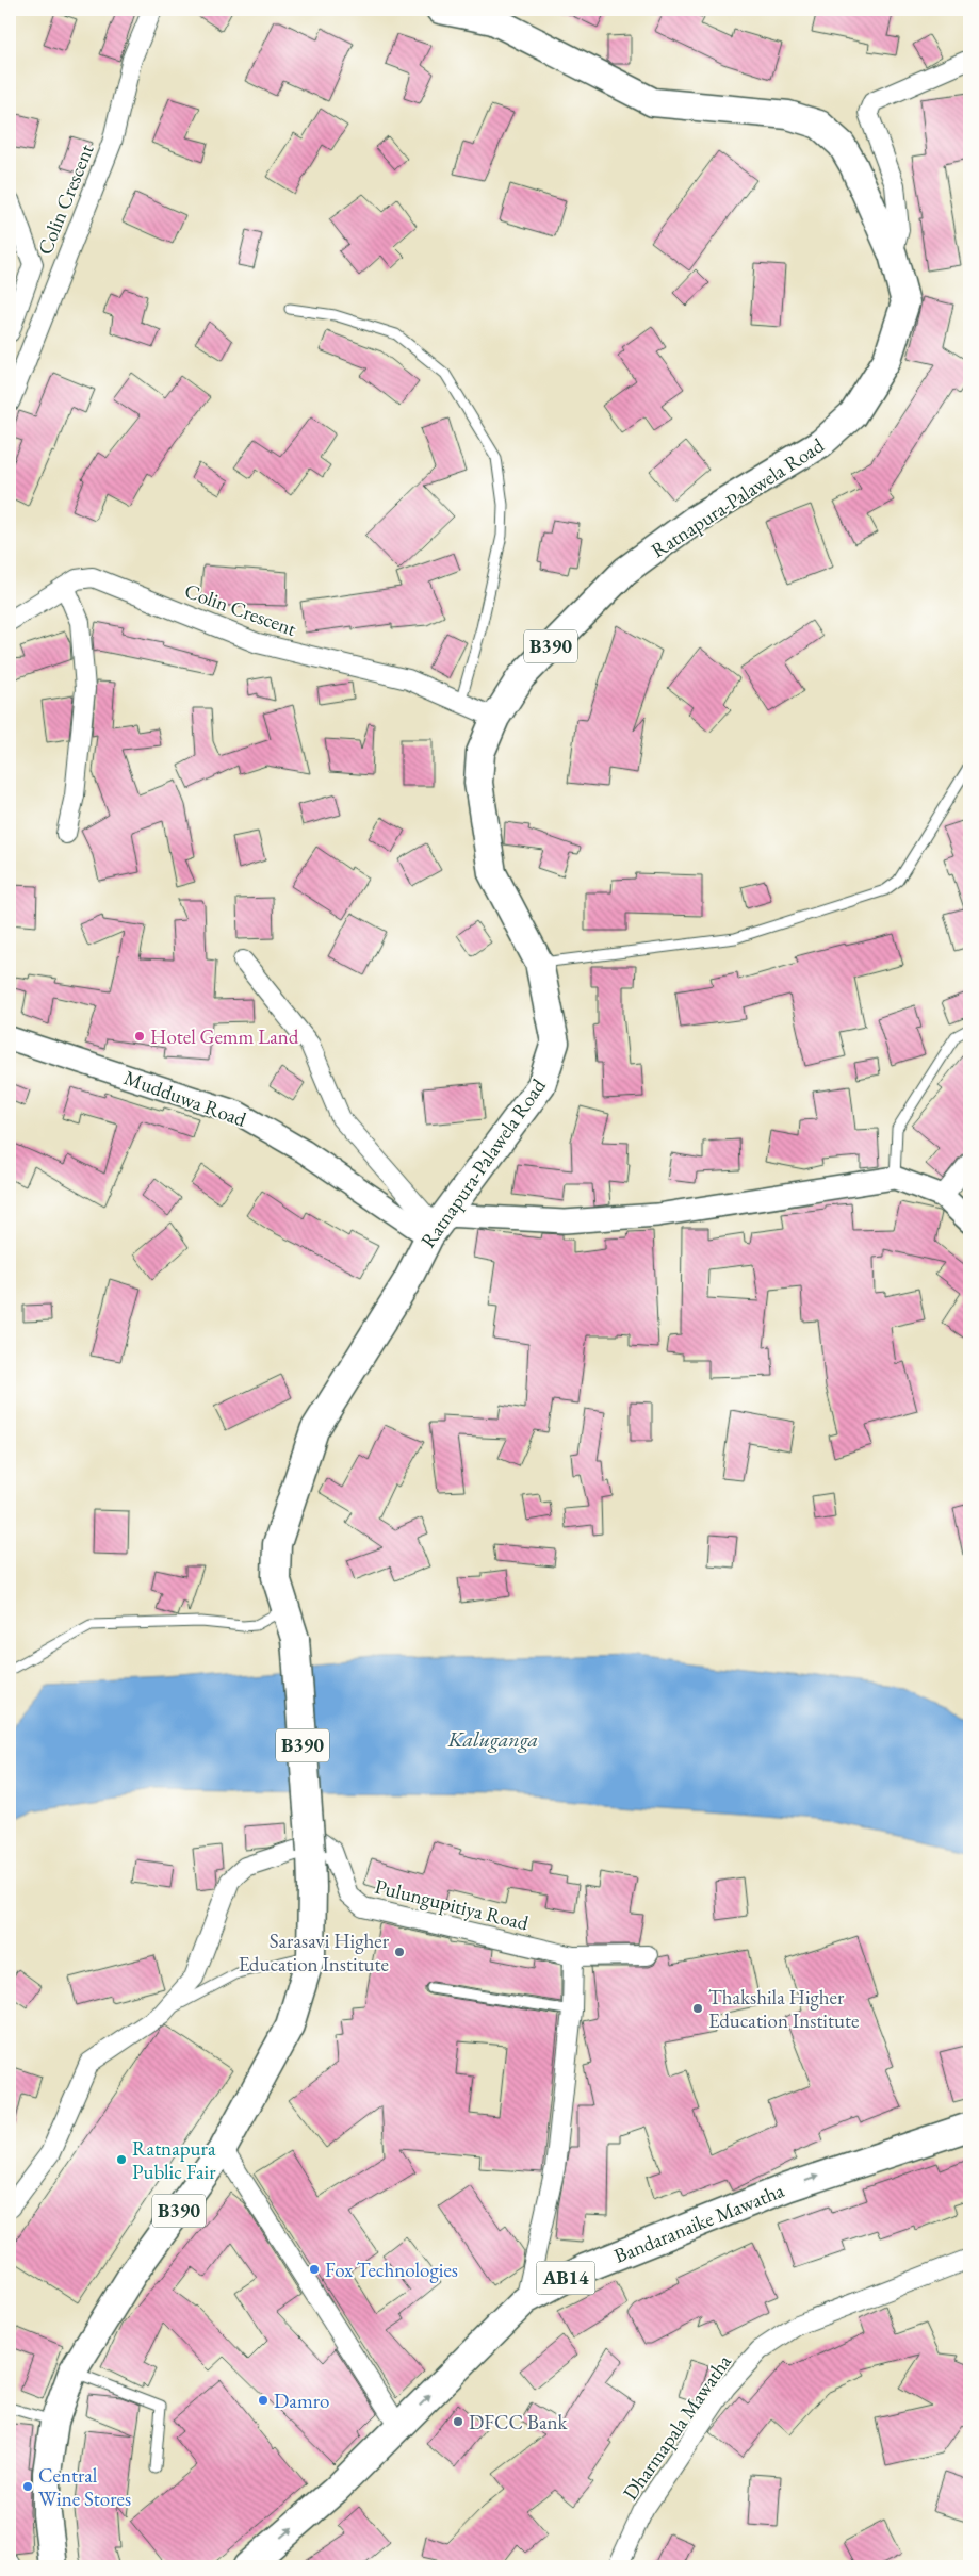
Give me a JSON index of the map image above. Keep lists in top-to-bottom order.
{
  "streets": {
    "main road": [
      "Ratnapura-Palawela Road",
      "B390",
      "Bandaranaike Mawatha",
      "AB14"
    ],
    "street": [
      "Colin Crescent",
      "Mudduwa Road",
      "Pulungupitiya Road",
      "Dharmapala Mawatha"
    ]
  },
  "crossings": [
    ["Colin Crescent", "Ratnapura-Palawela Road"],
    ["Ratnapura-Palawela Road", "B390"],
    ["Ratnapura-Palawela Road", "Mudduwa Road"]
  ],
  "one_way": ["Bandaranaike Mawatha"],
  "water": ["Kaluganga"],
  "places": [
    "Hotel Gemm Land",
    "Sarasavi Higher Education Institute",
    "Thakshila Higher Education Institute",
    "Ratnapura Public Fair",
    "Fox Technologies",
    "Damro",
    "DFCC Bank",
    "Central Wine Stores"
  ]
}
